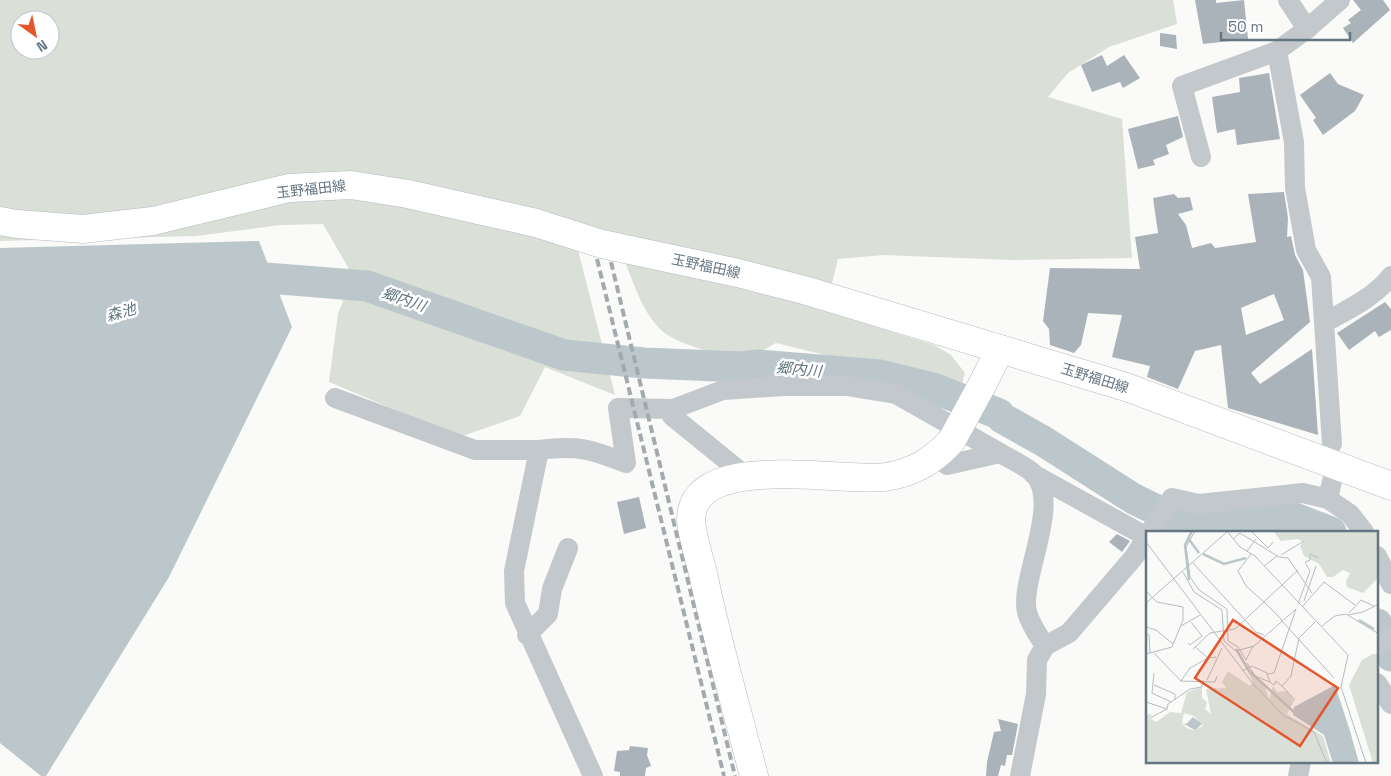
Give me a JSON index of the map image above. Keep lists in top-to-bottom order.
{
  "streets": {
    "main road": ["玉野福田線"]
  },
  "water": ["郷内川", "森池"],
  "scale_bar": "50 m",
  "north": "bottom right"
}
